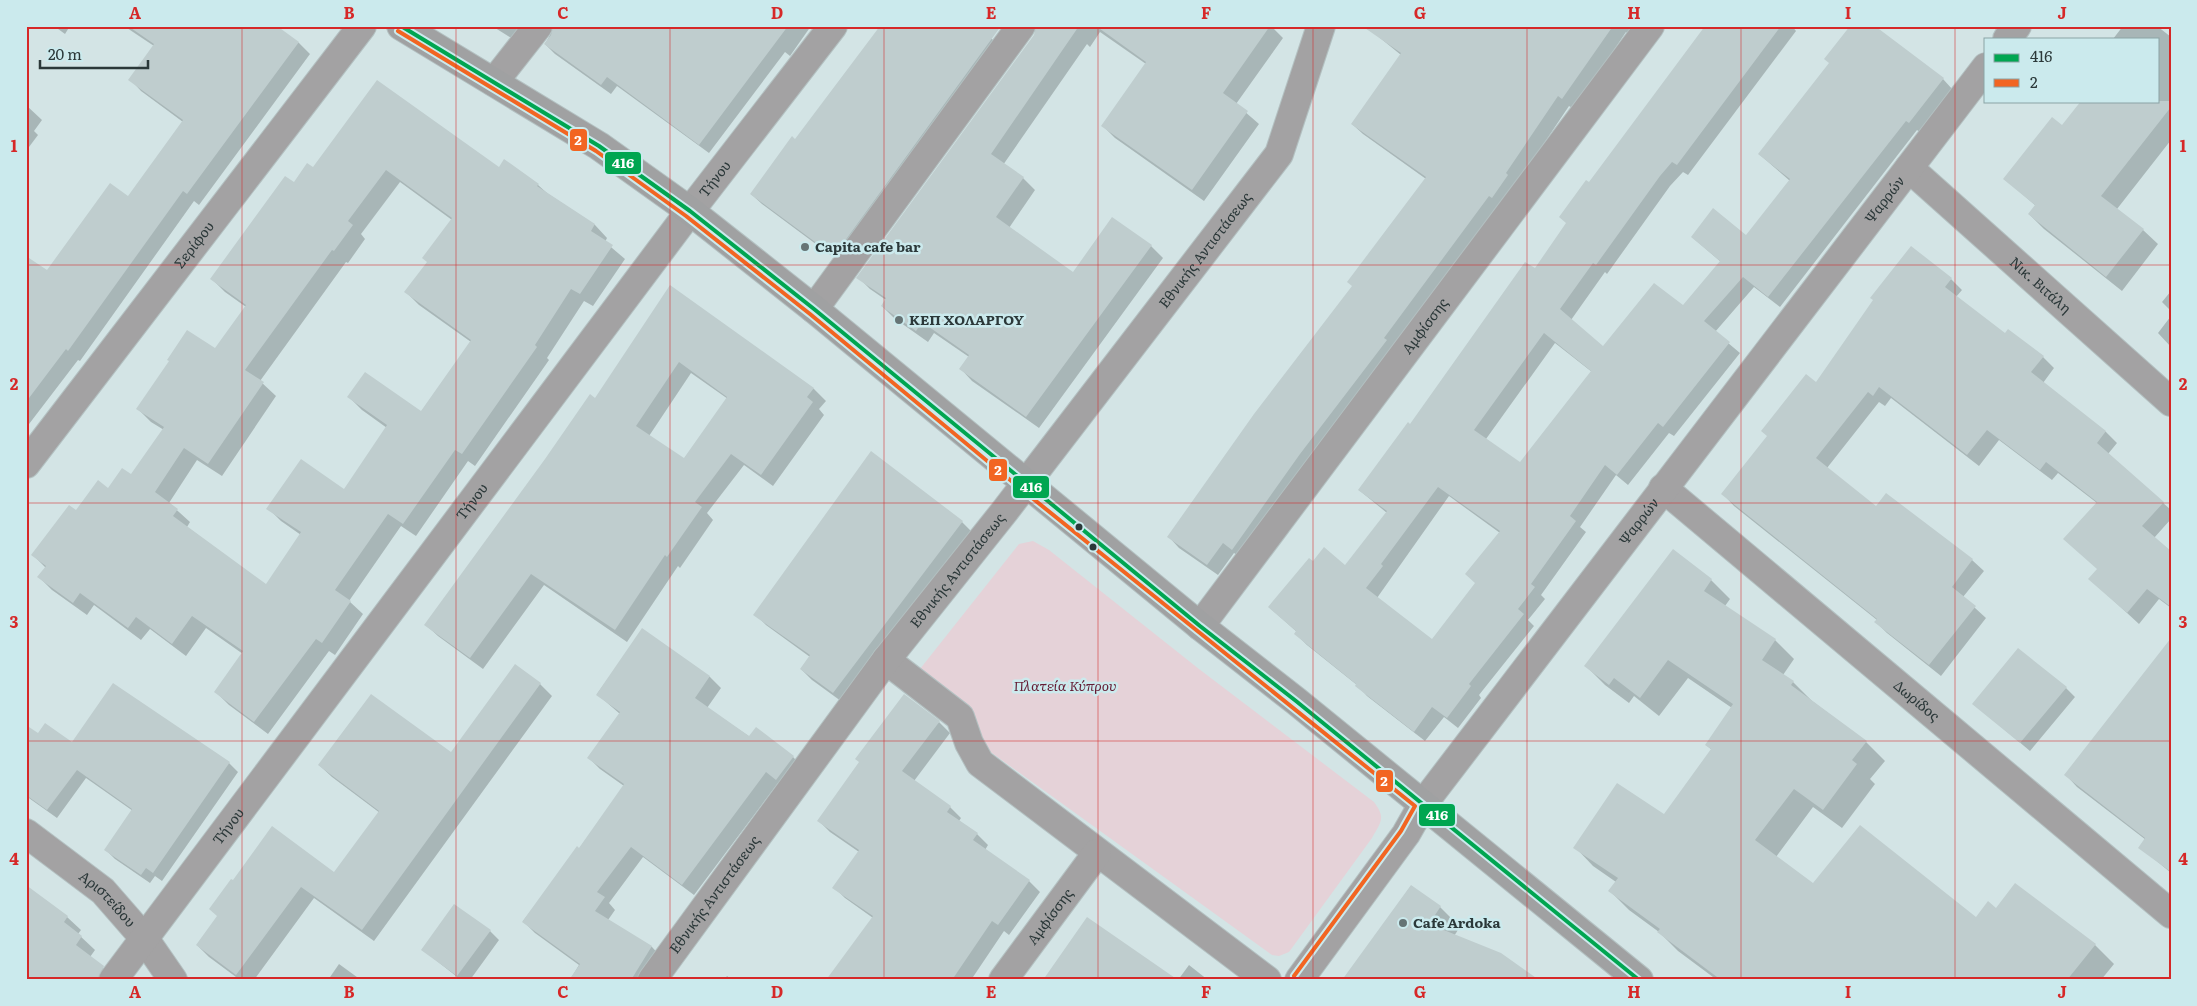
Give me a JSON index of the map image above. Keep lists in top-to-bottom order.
{
  "streets": {
    "street": [
      "Τήνου",
      "Ψαρρών",
      "Σερίφου",
      "Εθνικής Αντιστάσεως",
      "Νικ. Βιτάλη",
      "Αμφίσσης",
      "Δωρίδος",
      "Αριστείδου"
    ]
  },
  "crossings": [
    ["Τήνου", "Αριστείδου"],
    ["Ψαρρών", "Νικ. Βιτάλη"],
    ["Ψαρρών", "Δωρίδος"]
  ],
  "parks": ["Πλατεία Κύπρου"],
  "places": ["Capita cafe bar", "ΚΕΠ ΧΟΛΑΡΓΟΥ", "Cafe Ardoka"],
  "lines": ["transit line 416", "transit line 2"],
  "legend": ["416", "2"],
  "scale_bar": "20 m",
  "grid": {
    "columns": [
      "A",
      "B",
      "C",
      "D",
      "E",
      "F",
      "G",
      "H",
      "I",
      "J"
    ],
    "rows": [
      "1",
      "2",
      "3",
      "4"
    ]
  }
}
